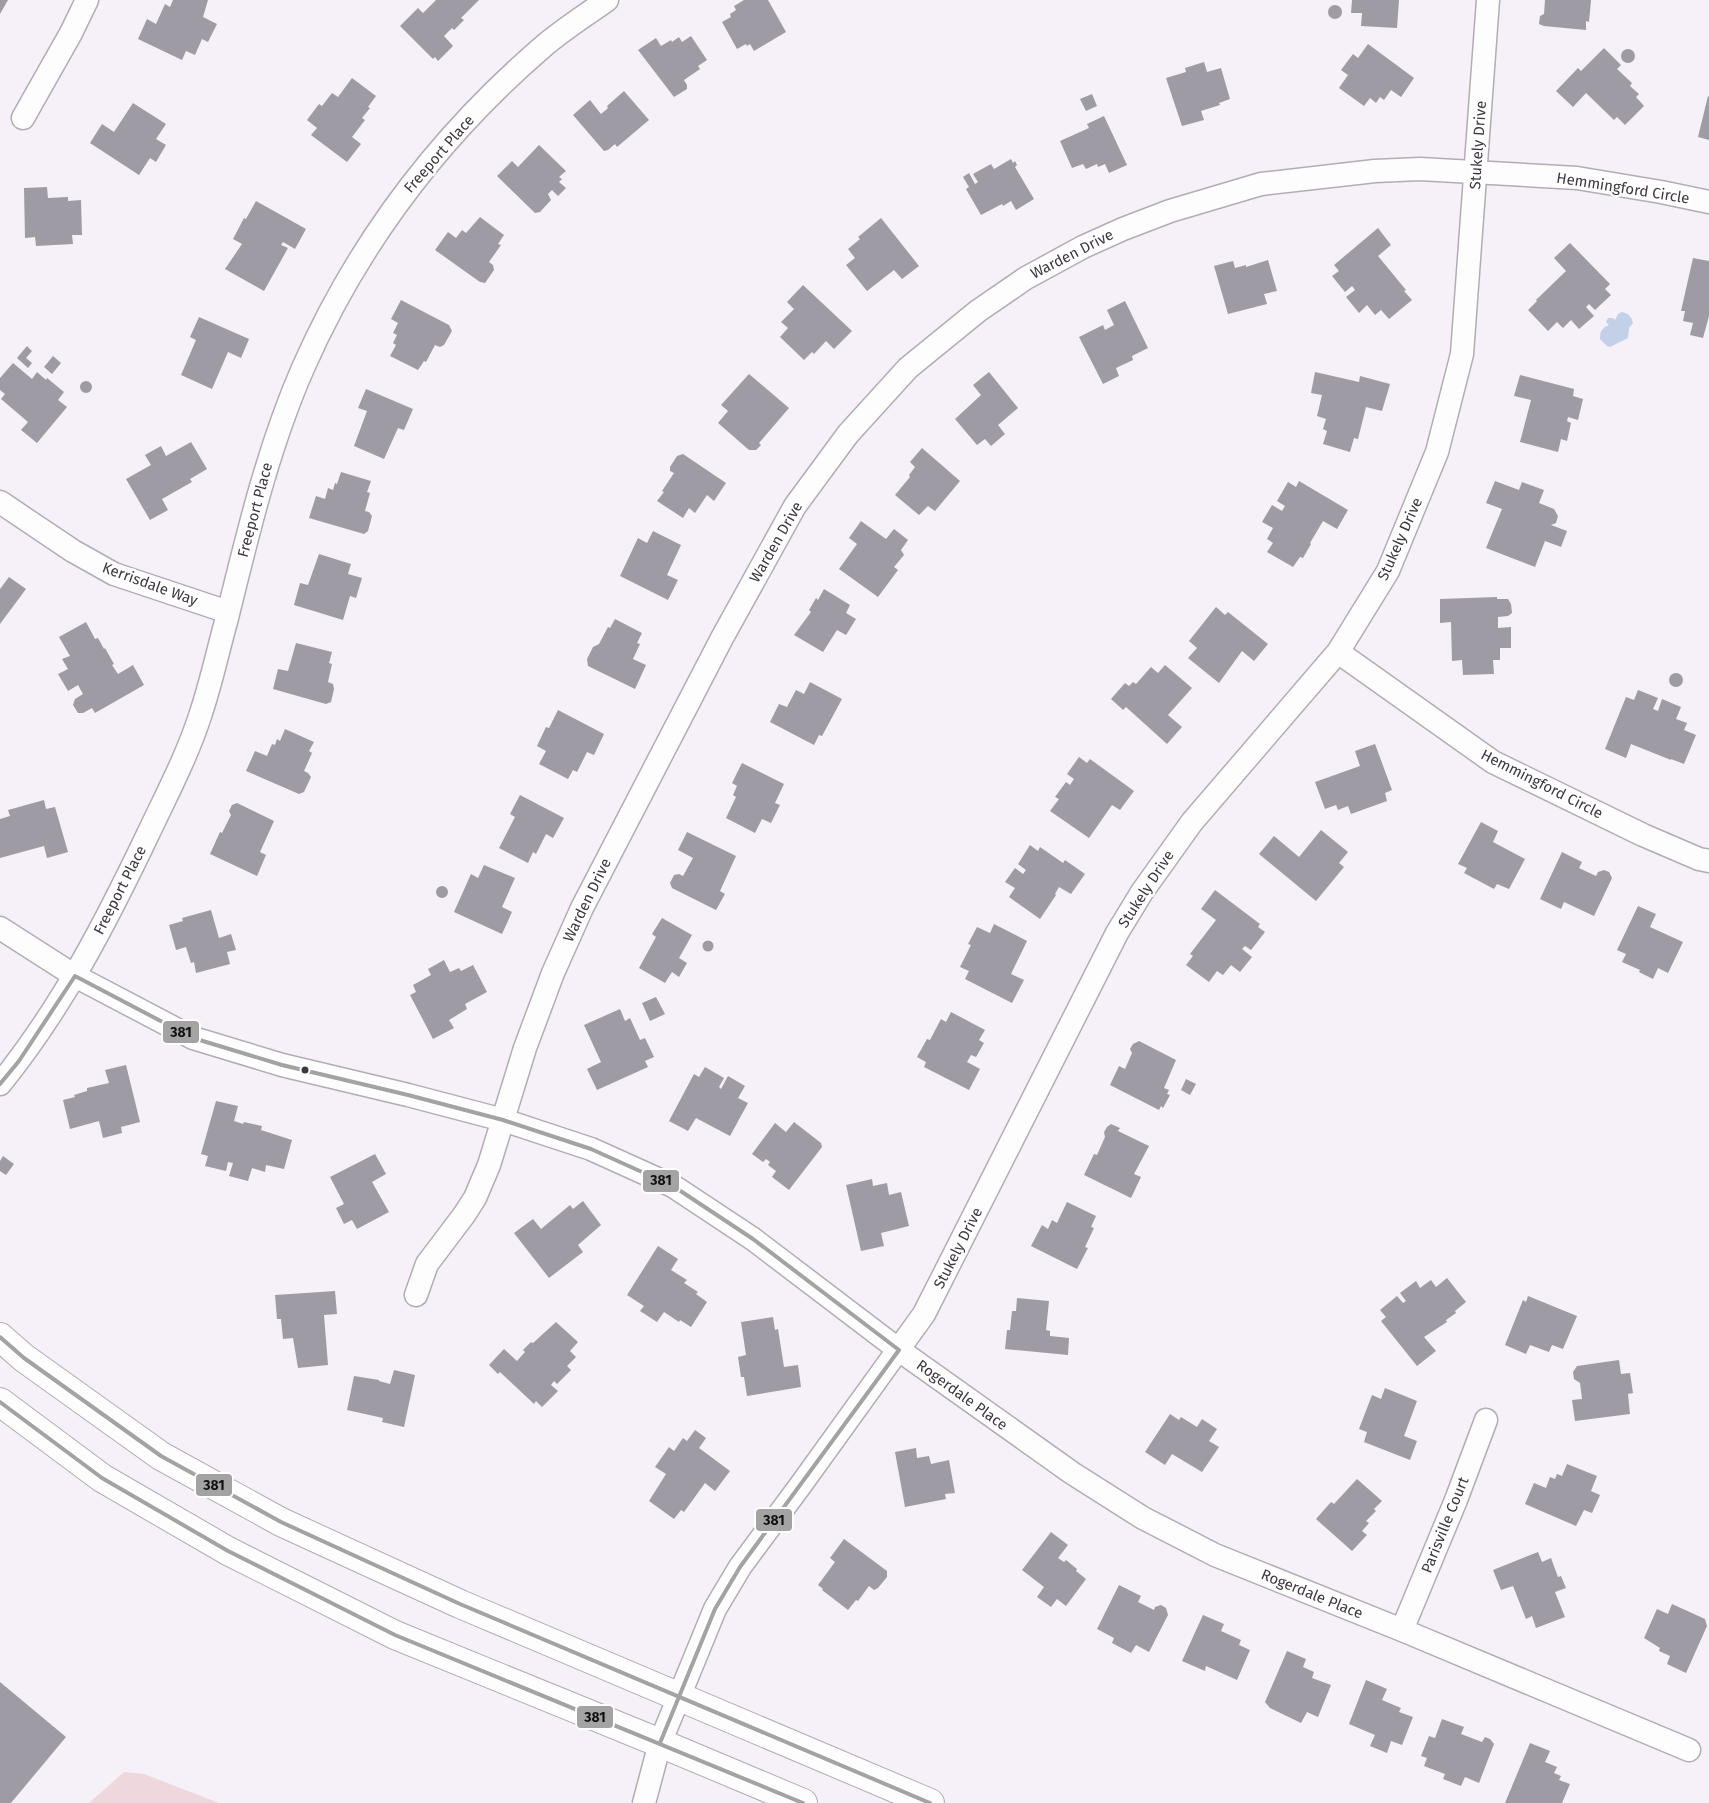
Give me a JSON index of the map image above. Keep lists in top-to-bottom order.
{
  "streets": {
    "street": [
      "Stukely Drive",
      "Freeport Place",
      "Hemmingford Circle",
      "Warden Drive",
      "Kerrisdale Way",
      "Rogerdale Place",
      "Parisville Court"
    ]
  },
  "crossings": [
    ["Stukely Drive", "Hemmingford Circle"],
    ["Stukely Drive", "Warden Drive"],
    ["Stukely Drive", "Rogerdale Place"],
    ["Freeport Place", "Kerrisdale Way"],
    ["Freeport Place", "Rogerdale Place"],
    ["Hemmingford Circle", "Warden Drive"],
    ["Warden Drive", "Rogerdale Place"],
    ["Rogerdale Place", "Parisville Court"]
  ],
  "lines": ["transit line 381"]
}
